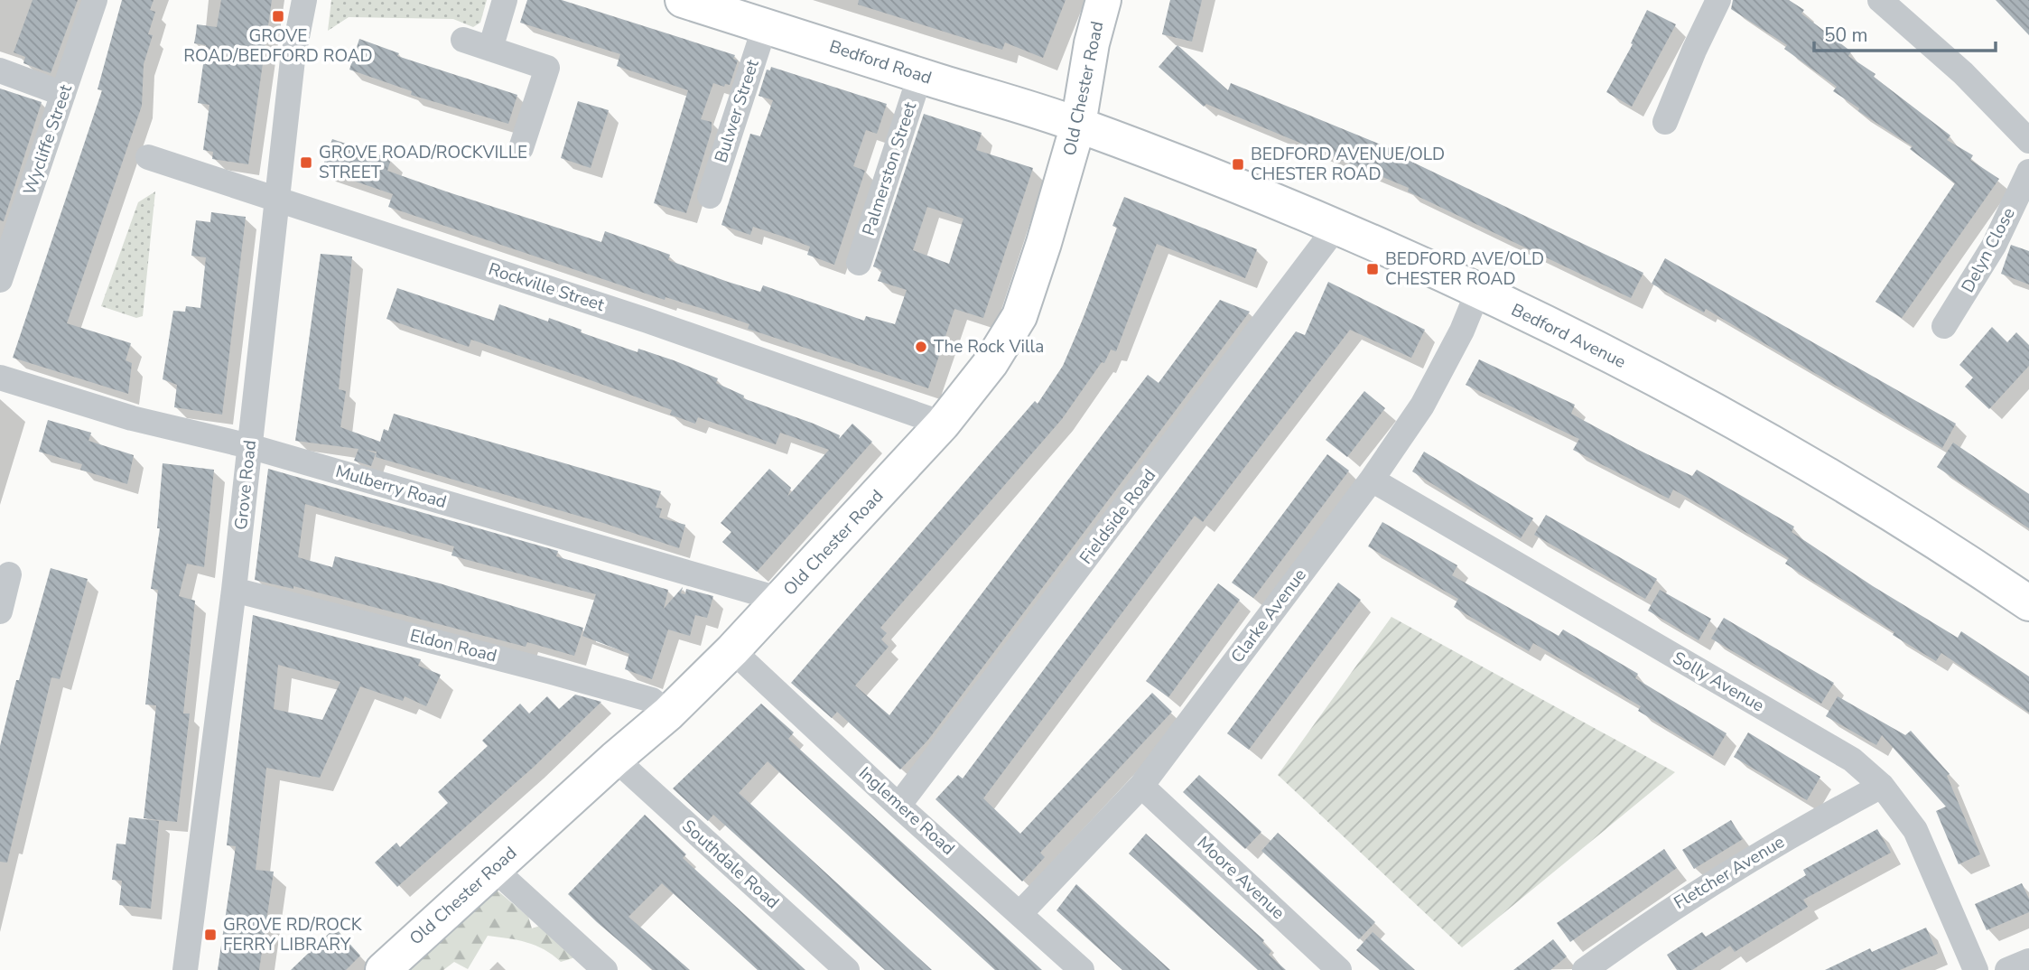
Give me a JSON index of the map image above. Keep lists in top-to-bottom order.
{
  "streets": {
    "main road": ["Bedford Road", "Old Chester Road", "Bedford Avenue"],
    "street": [
      "Bulwer Street",
      "Wycliffe Street",
      "Palmerston Street",
      "Delyn Close",
      "Rockville Street",
      "Grove Road",
      "Mulberry Road",
      "Fieldside Road",
      "Clarke Avenue",
      "Eldon Road",
      "Solly Avenue",
      "Inglemere Road",
      "Southdale Road",
      "Fletcher Avenue",
      "Moore Avenue"
    ]
  },
  "crossings": [
    ["Bedford Road", "Old Chester Road"],
    ["Bedford Road", "Bulwer Street"],
    ["Bedford Road", "Palmerston Street"],
    ["Bedford Road", "Bedford Avenue"],
    ["Old Chester Road", "Rockville Street"],
    ["Old Chester Road", "Bedford Avenue"],
    ["Old Chester Road", "Mulberry Road"],
    ["Old Chester Road", "Eldon Road"],
    ["Old Chester Road", "Inglemere Road"],
    ["Old Chester Road", "Southdale Road"],
    ["Rockville Street", "Grove Road"],
    ["Bedford Avenue", "Fieldside Road"],
    ["Bedford Avenue", "Clarke Avenue"],
    ["Grove Road", "Mulberry Road"],
    ["Grove Road", "Eldon Road"],
    ["Fieldside Road", "Inglemere Road"],
    ["Clarke Avenue", "Solly Avenue"],
    ["Clarke Avenue", "Inglemere Road"],
    ["Clarke Avenue", "Moore Avenue"],
    ["Solly Avenue", "Fletcher Avenue"]
  ],
  "places": {
    "transit": [
      "GROVE ROAD/BEDFORD ROAD",
      "GROVE ROAD/ROCKVILLE STREET",
      "BEDFORD AVENUE/OLD CHESTER ROAD",
      "BEDFORD AVE/OLD CHESTER ROAD",
      "GROVE RD/ROCK FERRY LIBRARY"
    ],
    "other": ["The Rock Villa"]
  },
  "scale_bar": "50 m"
}
